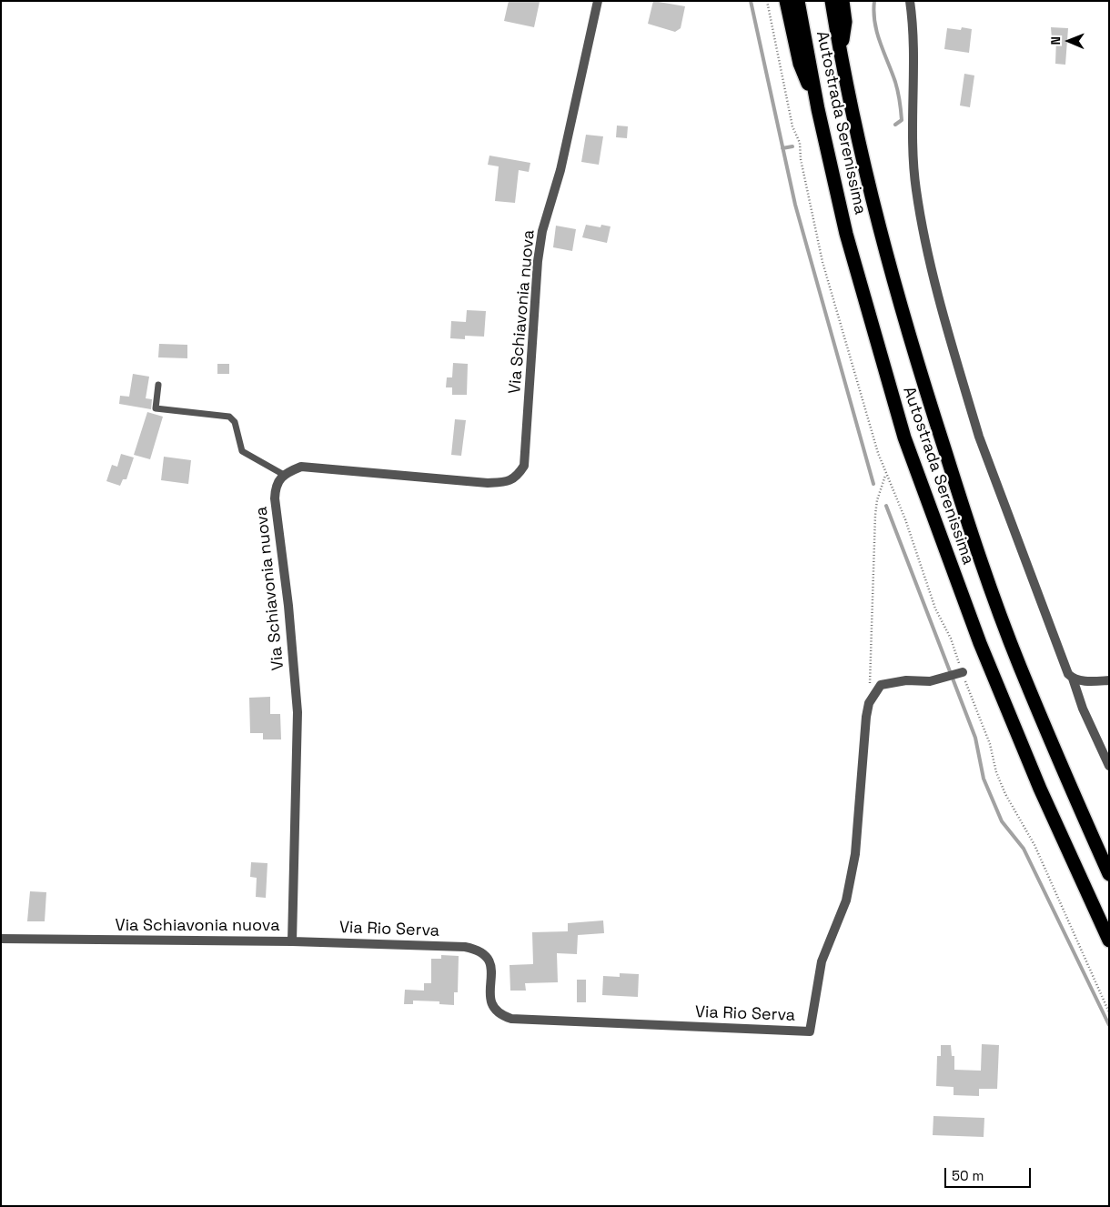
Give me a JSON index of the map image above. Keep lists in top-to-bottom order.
{
  "streets": {
    "highway": ["Autostrada Serenissima"],
    "street": ["Via Schiavonia nuova", "Via Rio Serva"]
  },
  "crossings": [
    ["Via Schiavonia nuova", "Via Rio Serva"]
  ],
  "scale_bar": "50 m",
  "north": "left"
}
